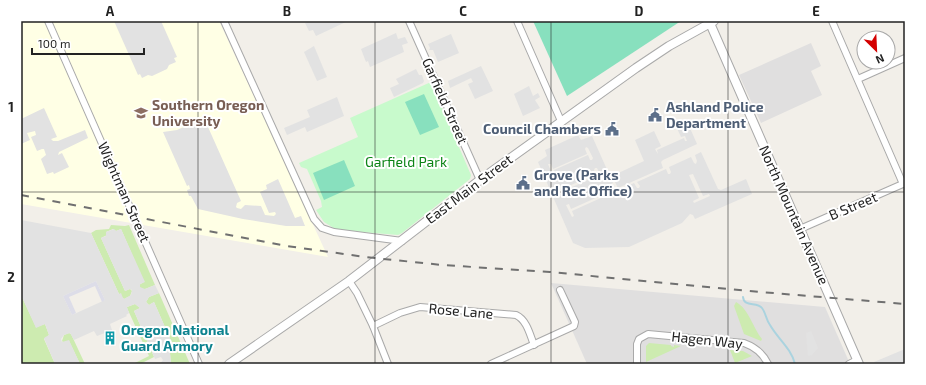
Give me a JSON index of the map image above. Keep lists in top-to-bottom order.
{
  "streets": {
    "street": [
      "Garfield Street",
      "East Main Street",
      "Wightman Street",
      "B Street",
      "North Mountain Avenue",
      "Rose Lane",
      "Hagen Way"
    ]
  },
  "crossings": [
    ["Garfield Street", "East Main Street"],
    ["East Main Street", "North Mountain Avenue"],
    ["B Street", "North Mountain Avenue"]
  ],
  "parks": ["Garfield Park"],
  "places": {
    "school or university": ["Southern Oregon University"],
    "public building": ["Ashland Police Department", "Council Chambers", "Grove (Parks and Rec Office)"],
    "building": ["Oregon National Guard Armory"]
  },
  "scale_bar": "100 m",
  "north": "bottom right",
  "grid": {
    "columns": [
      "A",
      "B",
      "C",
      "D",
      "E"
    ],
    "rows": ["1", "2"]
  }
}
